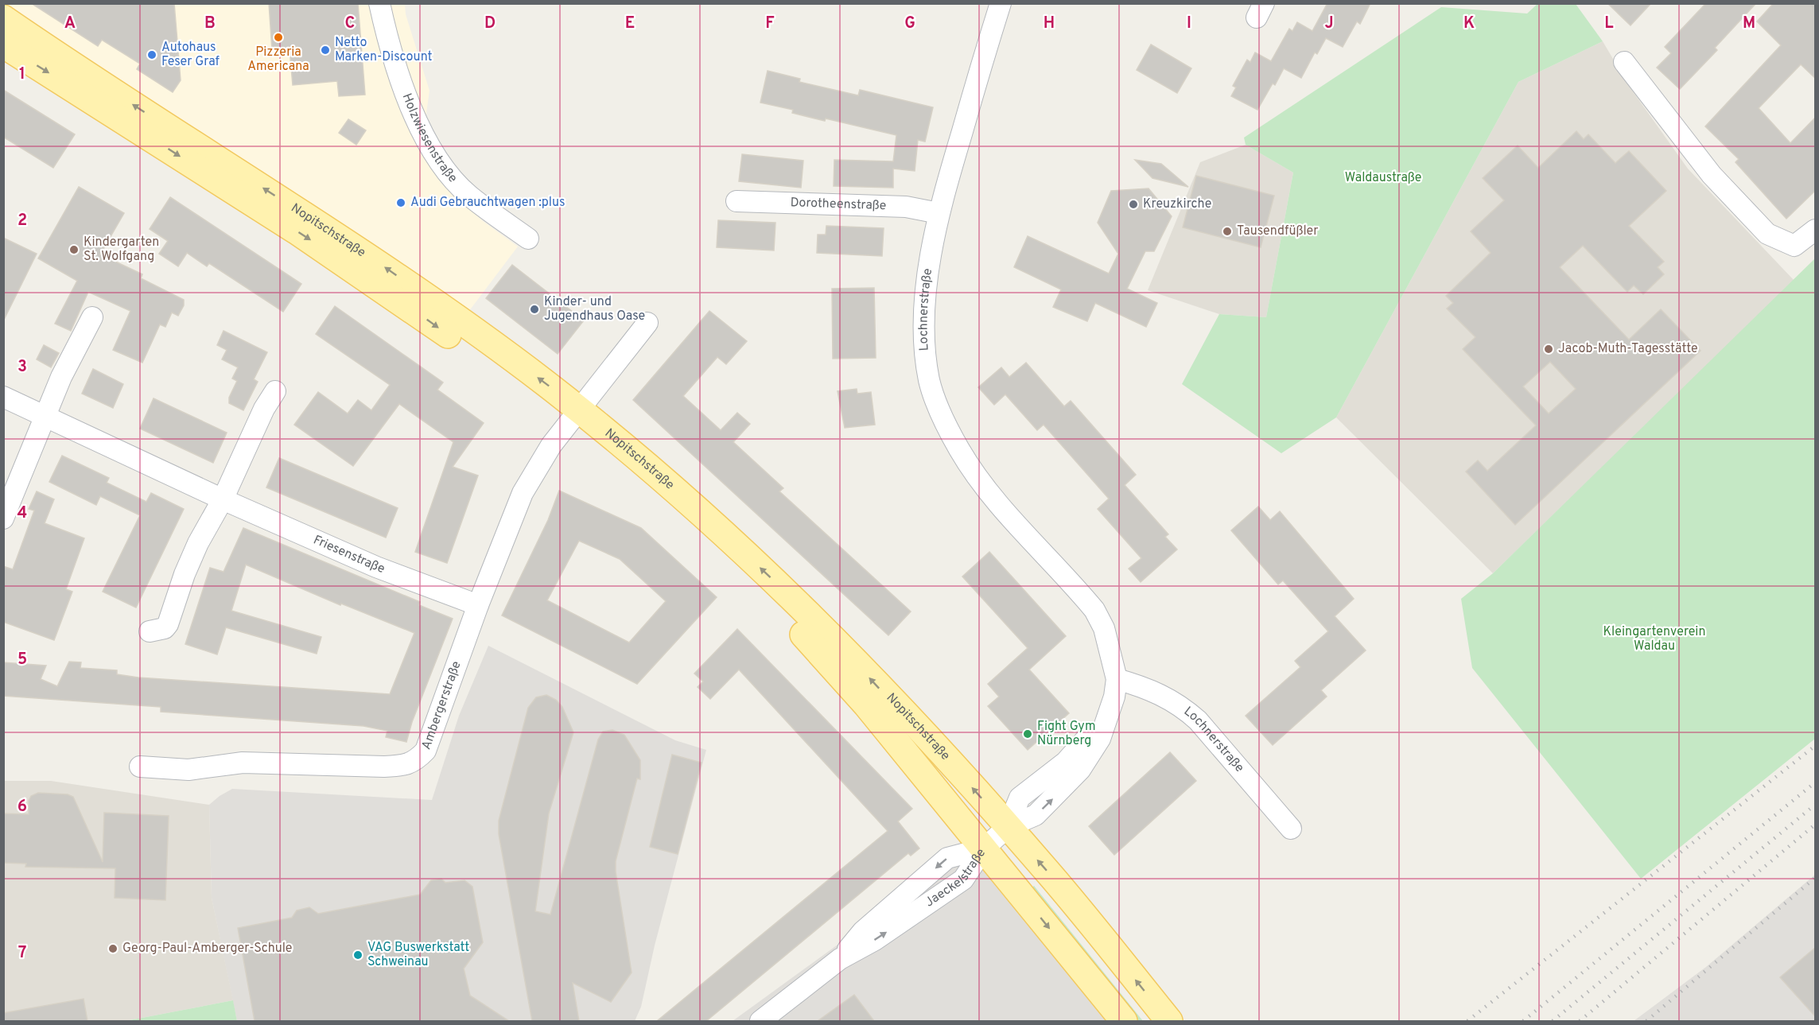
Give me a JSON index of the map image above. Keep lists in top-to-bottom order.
{
  "streets": {
    "main road": ["Nopitschstraße"],
    "street": [
      "Holzwiesenstraße",
      "Dorotheenstraße",
      "Lochnerstraße",
      "Friesenstraße",
      "Ambergerstraße",
      "Jaeckelstraße"
    ]
  },
  "crossings": [
    ["Dorotheenstraße", "Lochnerstraße"],
    ["Nopitschstraße", "Lochnerstraße"],
    ["Nopitschstraße", "Ambergerstraße"],
    ["Nopitschstraße", "Jaeckelstraße"],
    ["Lochnerstraße", "Jaeckelstraße"],
    ["Friesenstraße", "Ambergerstraße"]
  ],
  "parks": ["Waldaustraße", "Kleingartenverein Waldau"],
  "places": [
    "Pizzeria Americana",
    "Netto Marken-Discount",
    "Autohaus Feser Graf",
    "Audi Gebrauchtwagen :plus",
    "Kreuzkirche",
    "Tausendfüßler",
    "Kindergarten St. Wolfgang",
    "Kinder- und Jugendhaus Oase",
    "Jacob-Muth-Tagesstätte",
    "Fight Gym Nürnberg",
    "Georg-Paul-Amberger-Schule",
    "VAG Buswerkstatt Schweinau"
  ],
  "grid": {
    "columns": [
      "A",
      "B",
      "C",
      "D",
      "E",
      "F",
      "G",
      "H",
      "I",
      "J",
      "K",
      "L",
      "M"
    ],
    "rows": [
      "1",
      "2",
      "3",
      "4",
      "5",
      "6",
      "7"
    ]
  }
}
